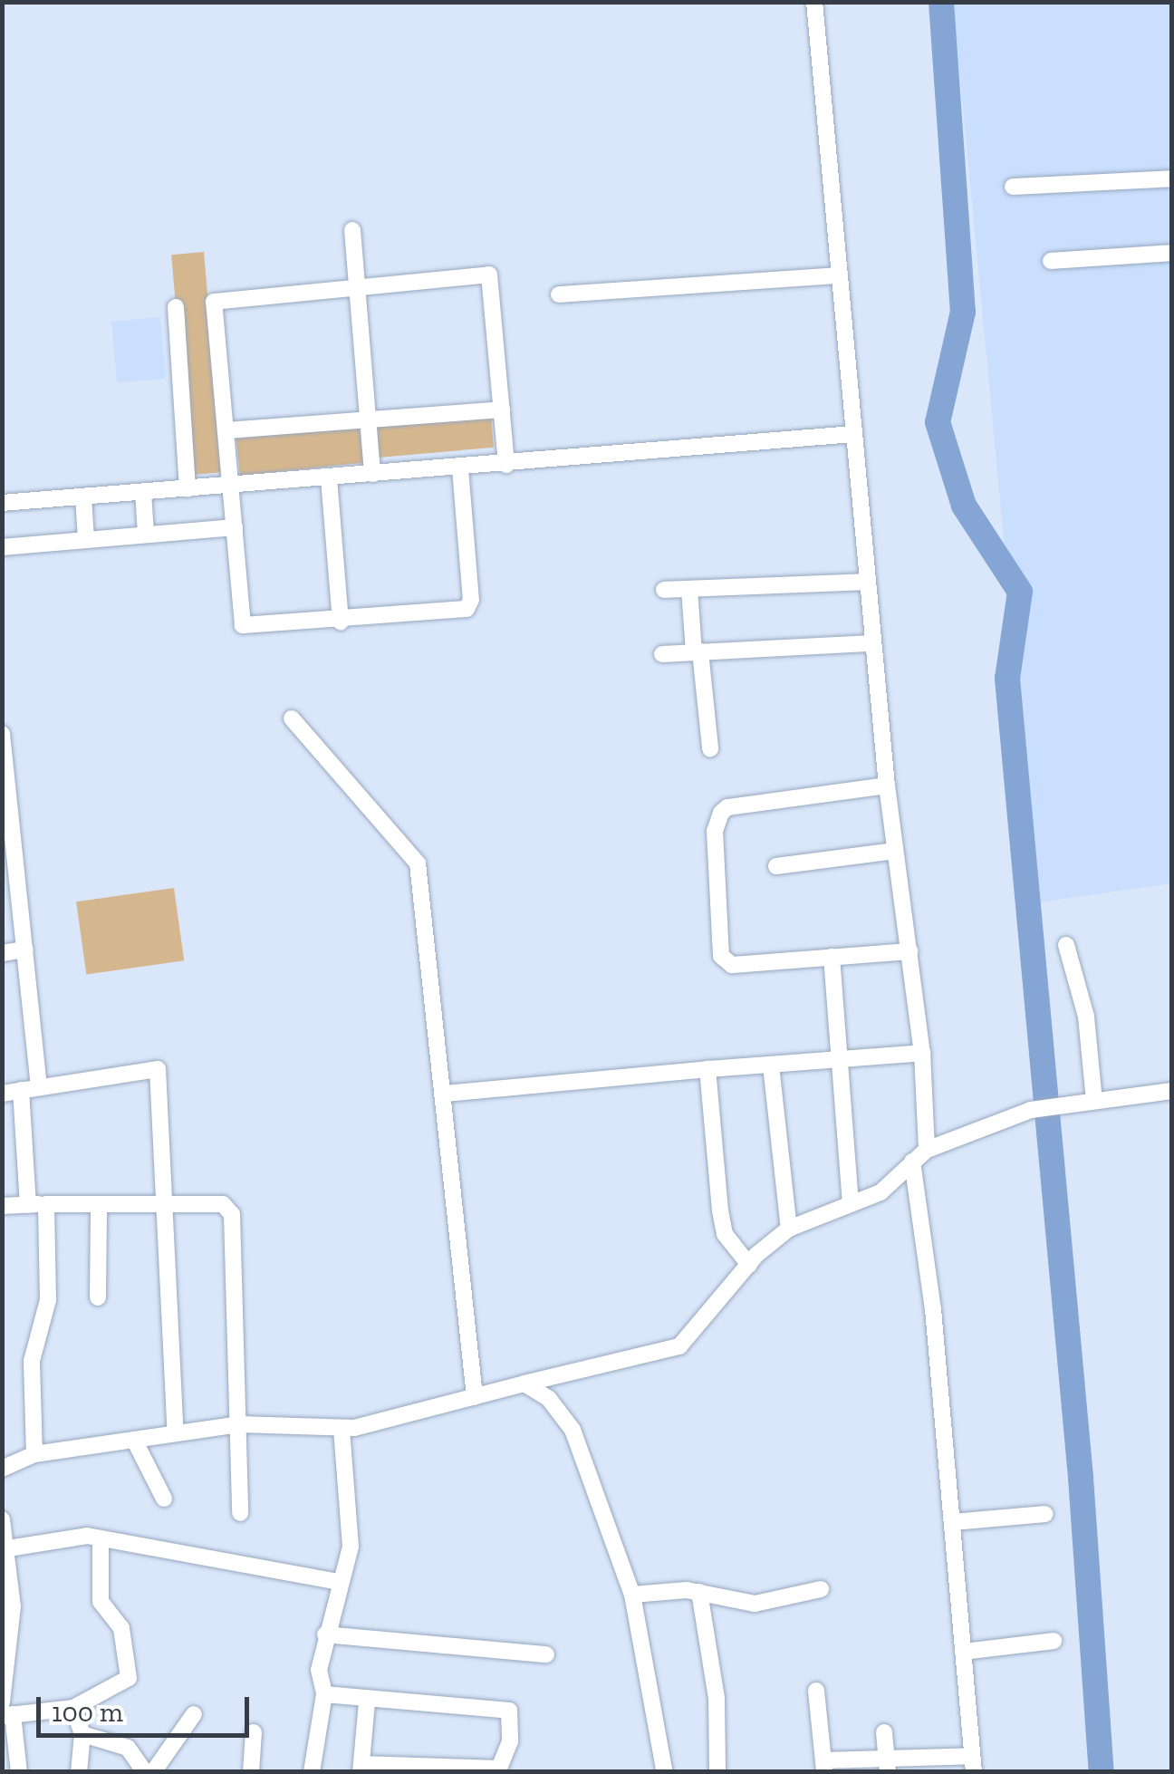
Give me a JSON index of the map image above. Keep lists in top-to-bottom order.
{
  "scale_bar": "100 m"
}
